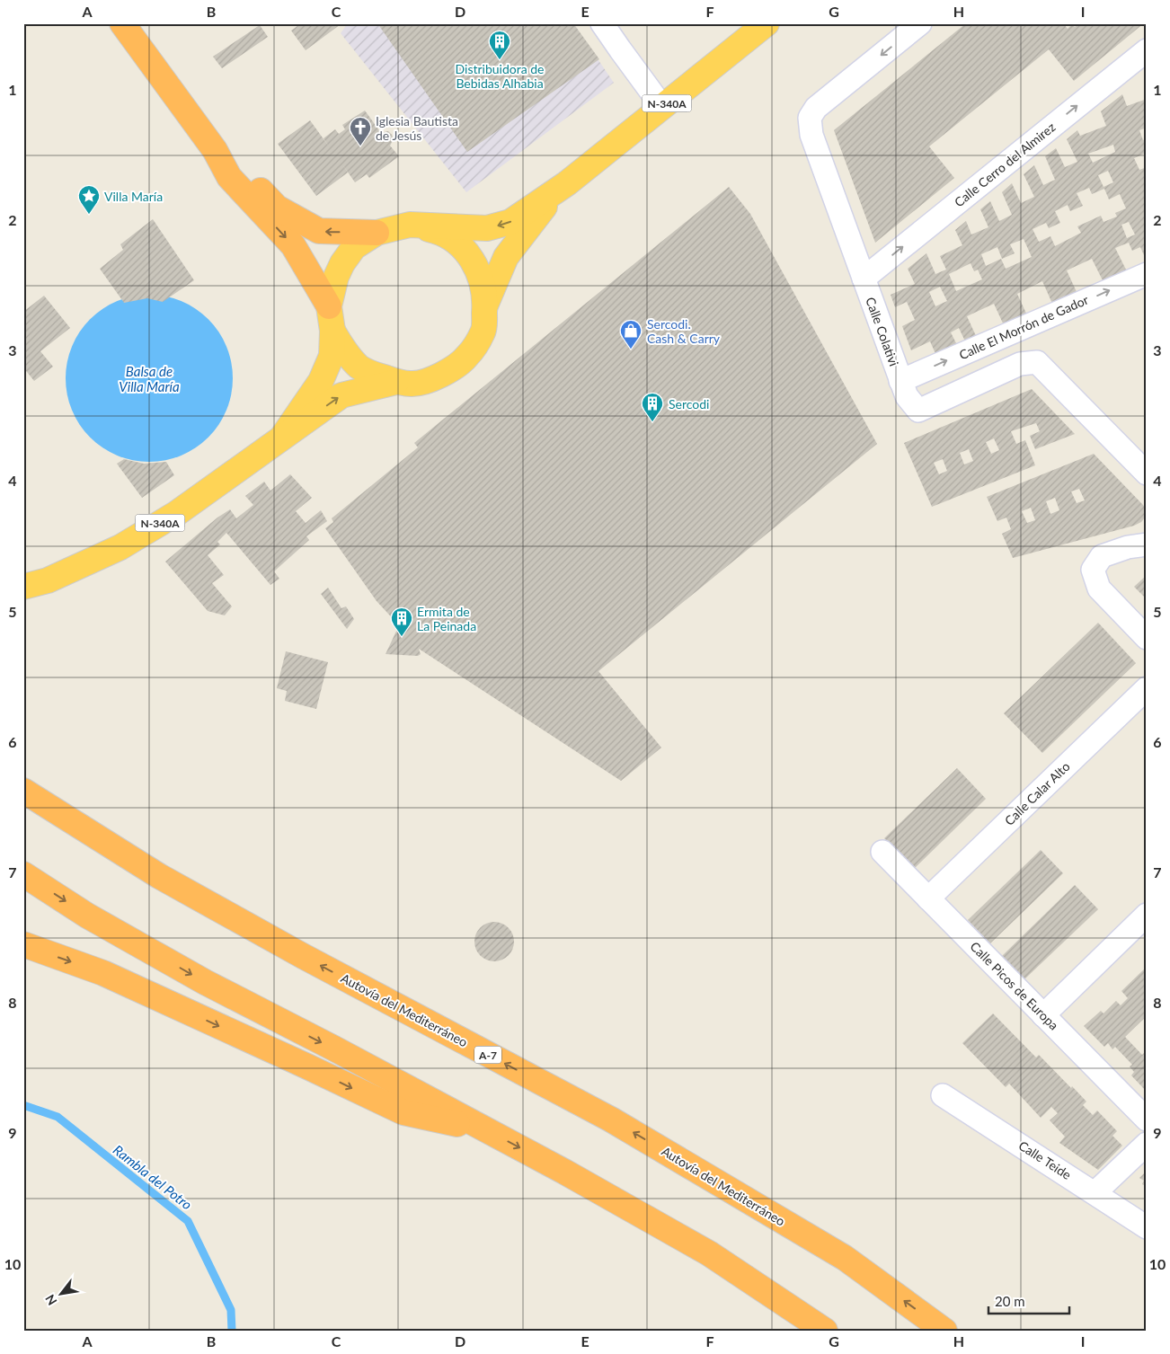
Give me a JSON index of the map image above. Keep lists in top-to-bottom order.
{
  "streets": {
    "highway": ["N-340A", "Autovía del Mediterráneo", "A-7"],
    "street": [
      "Calle Cerro del Almirez",
      "Calle El Morrón de Gador",
      "Calle Colativi",
      "Calle Calar Alto",
      "Calle Picos de Europa",
      "Calle Teide"
    ]
  },
  "crossings": [
    ["Calle Cerro del Almirez", "Calle Colativi"],
    ["Calle El Morrón de Gador", "Calle Colativi"],
    ["Calle Calar Alto", "Calle Picos de Europa"]
  ],
  "one_way": ["Calle Cerro del Almirez", "Calle El Morrón de Gador", "Calle Colativi"],
  "water": ["Balsa de Villa María", "Rambla del Potro"],
  "places": {
    "building": ["Distribuidora de Bebidas Alhabia", "Sercodi", "Ermita de La Peinada"],
    "church": ["Iglesia Bautista de Jesús"],
    "place": ["Villa María"],
    "shop": ["Sercodi. Cash & Carry"]
  },
  "scale_bar": "20 m",
  "north": "bottom left",
  "grid": {
    "columns": [
      "A",
      "B",
      "C",
      "D",
      "E",
      "F",
      "G",
      "H",
      "I"
    ],
    "rows": [
      "1",
      "2",
      "3",
      "4",
      "5",
      "6",
      "7",
      "8",
      "9",
      "10"
    ]
  }
}
